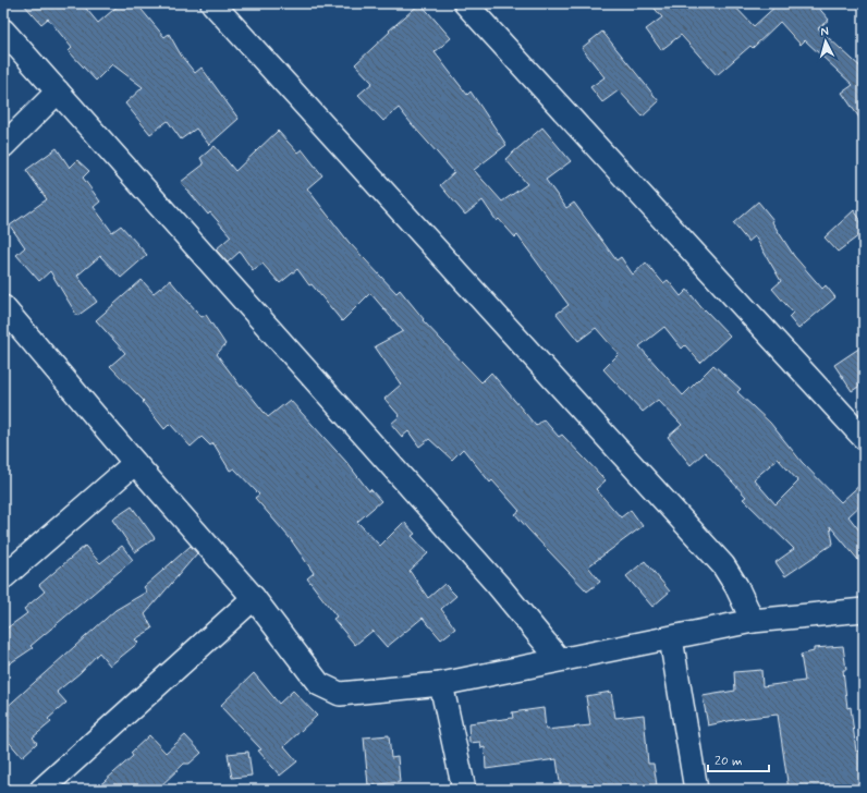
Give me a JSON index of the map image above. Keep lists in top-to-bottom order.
{
  "scale_bar": "20 m",
  "north": "top"
}
